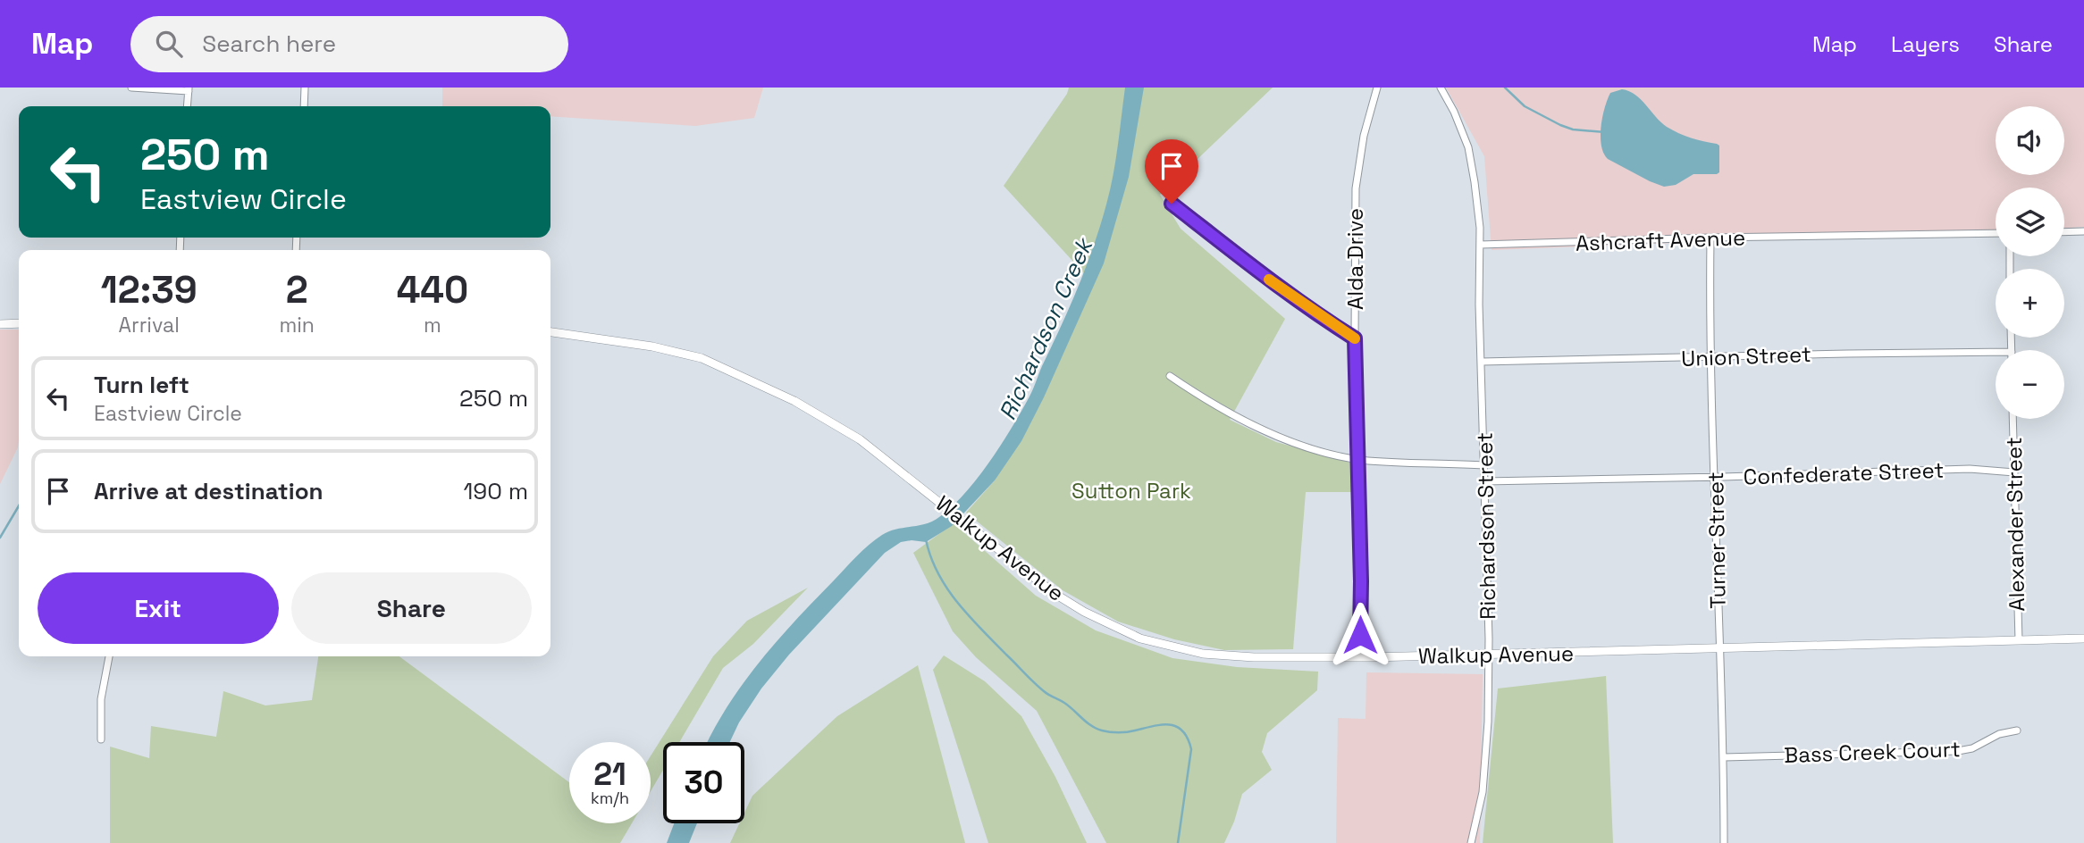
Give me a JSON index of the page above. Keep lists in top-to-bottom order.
{
  "streets": {
    "street": [
      "Ashcraft Avenue",
      "Alda Drive",
      "Union Street",
      "Confederate Street",
      "Alexander Street",
      "Richardson Street",
      "Turner Street",
      "Walkup Avenue",
      "Bass Creek Court"
    ]
  },
  "crossings": [
    ["Ashcraft Avenue", "Richardson Street"],
    ["Ashcraft Avenue", "Turner Street"],
    ["Alda Drive", "Walkup Avenue"],
    ["Union Street", "Richardson Street"],
    ["Union Street", "Turner Street"],
    ["Confederate Street", "Alexander Street"],
    ["Confederate Street", "Richardson Street"],
    ["Confederate Street", "Turner Street"],
    ["Alexander Street", "Walkup Avenue"],
    ["Richardson Street", "Walkup Avenue"],
    ["Turner Street", "Walkup Avenue"],
    ["Turner Street", "Bass Creek Court"]
  ],
  "water": ["Richardson Creek"],
  "parks": ["Sutton Park"],
  "page": {
    "header": "Map",
    "search": "Search here",
    "nav": ["Map", "Layers", "Share"],
    "map_buttons": ["+", "−"],
    "turn": ["250 m", "Eastview Circle"],
    "eta": [
      "12:39",
      "Arrival",
      "2",
      "min",
      "440",
      "m"
    ],
    "list": [
      {
        "name": "Turn left",
        "note": "Eastview Circle",
        "value": "250 m"
      },
      {
        "name": "Arrive at destination",
        "value": "190 m"
      }
    ],
    "buttons": ["Exit", "Share"],
    "speed": "21 km/h",
    "limit": "30"
  }
}
